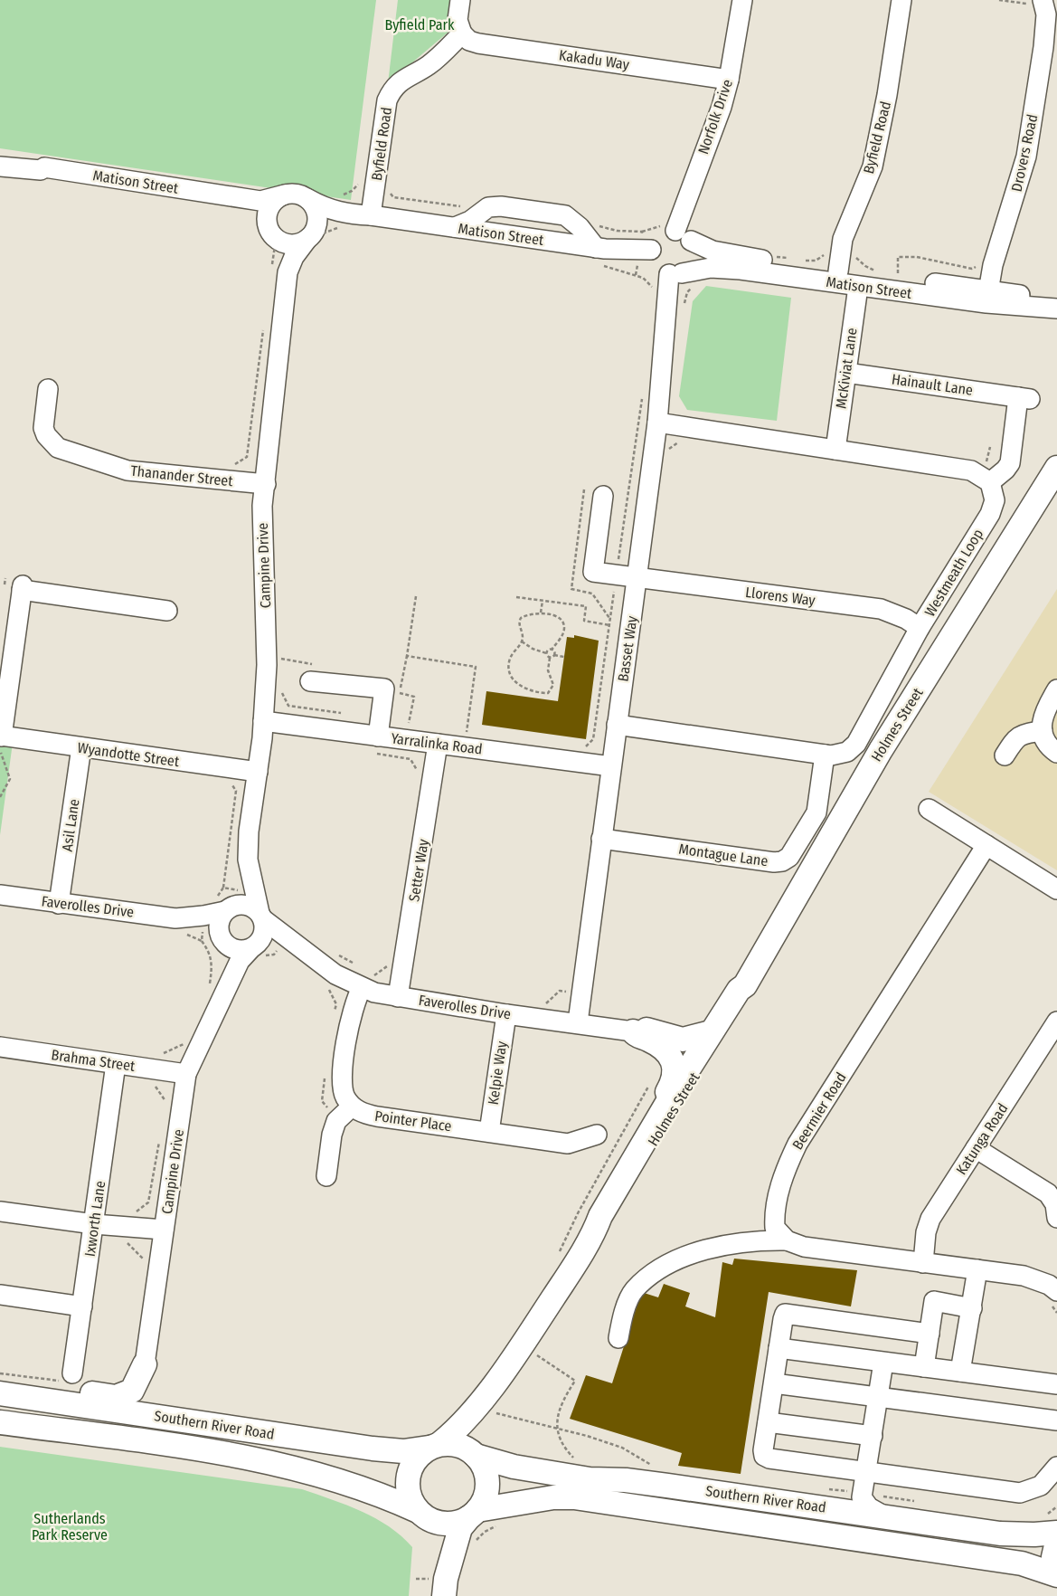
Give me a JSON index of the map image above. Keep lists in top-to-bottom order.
{
  "streets": {
    "main road": ["Holmes Street", "Southern River Road"],
    "street": [
      "Kakadu Way",
      "Norfolk Drive",
      "Byfield Road",
      "Drovers Road",
      "Matison Street",
      "McKiviat Lane",
      "Hainault Lane",
      "Thanander Street",
      "Campine Drive",
      "Westmeath Loop",
      "Llorens Way",
      "Basset Way",
      "Yarralinka Road",
      "Wyandotte Street",
      "Asil Lane",
      "Montague Lane",
      "Setter Way",
      "Faverolles Drive",
      "Brahma Street",
      "Kelpie Way",
      "Beermier Road",
      "Pointer Place",
      "Katunga Road",
      "Ixworth Lane"
    ]
  },
  "crossings": [
    ["Kakadu Way", "Norfolk Drive"],
    ["Kakadu Way", "Byfield Road"],
    ["Norfolk Drive", "Matison Street"],
    ["Norfolk Drive", "Basset Way"],
    ["Byfield Road", "Matison Street"],
    ["Drovers Road", "Matison Street"],
    ["Matison Street", "McKiviat Lane"],
    ["Matison Street", "Campine Drive"],
    ["Matison Street", "Basset Way"],
    ["McKiviat Lane", "Hainault Lane"],
    ["Hainault Lane", "Westmeath Loop"],
    ["Thanander Street", "Campine Drive"],
    ["Campine Drive", "Yarralinka Road"],
    ["Campine Drive", "Wyandotte Street"],
    ["Campine Drive", "Faverolles Drive"],
    ["Campine Drive", "Brahma Street"],
    ["Westmeath Loop", "Llorens Way"],
    ["Westmeath Loop", "Basset Way"],
    ["Westmeath Loop", "Montague Lane"],
    ["Llorens Way", "Basset Way"],
    ["Basset Way", "Yarralinka Road"],
    ["Basset Way", "Montague Lane"],
    ["Basset Way", "Faverolles Drive"],
    ["Holmes Street", "Southern River Road"],
    ["Yarralinka Road", "Setter Way"],
    ["Wyandotte Street", "Asil Lane"],
    ["Asil Lane", "Faverolles Drive"],
    ["Setter Way", "Faverolles Drive"],
    ["Faverolles Drive", "Kelpie Way"],
    ["Brahma Street", "Ixworth Lane"],
    ["Kelpie Way", "Pointer Place"]
  ],
  "parks": ["Byfield Park", "Sutherlands Park Reserve"]
}
